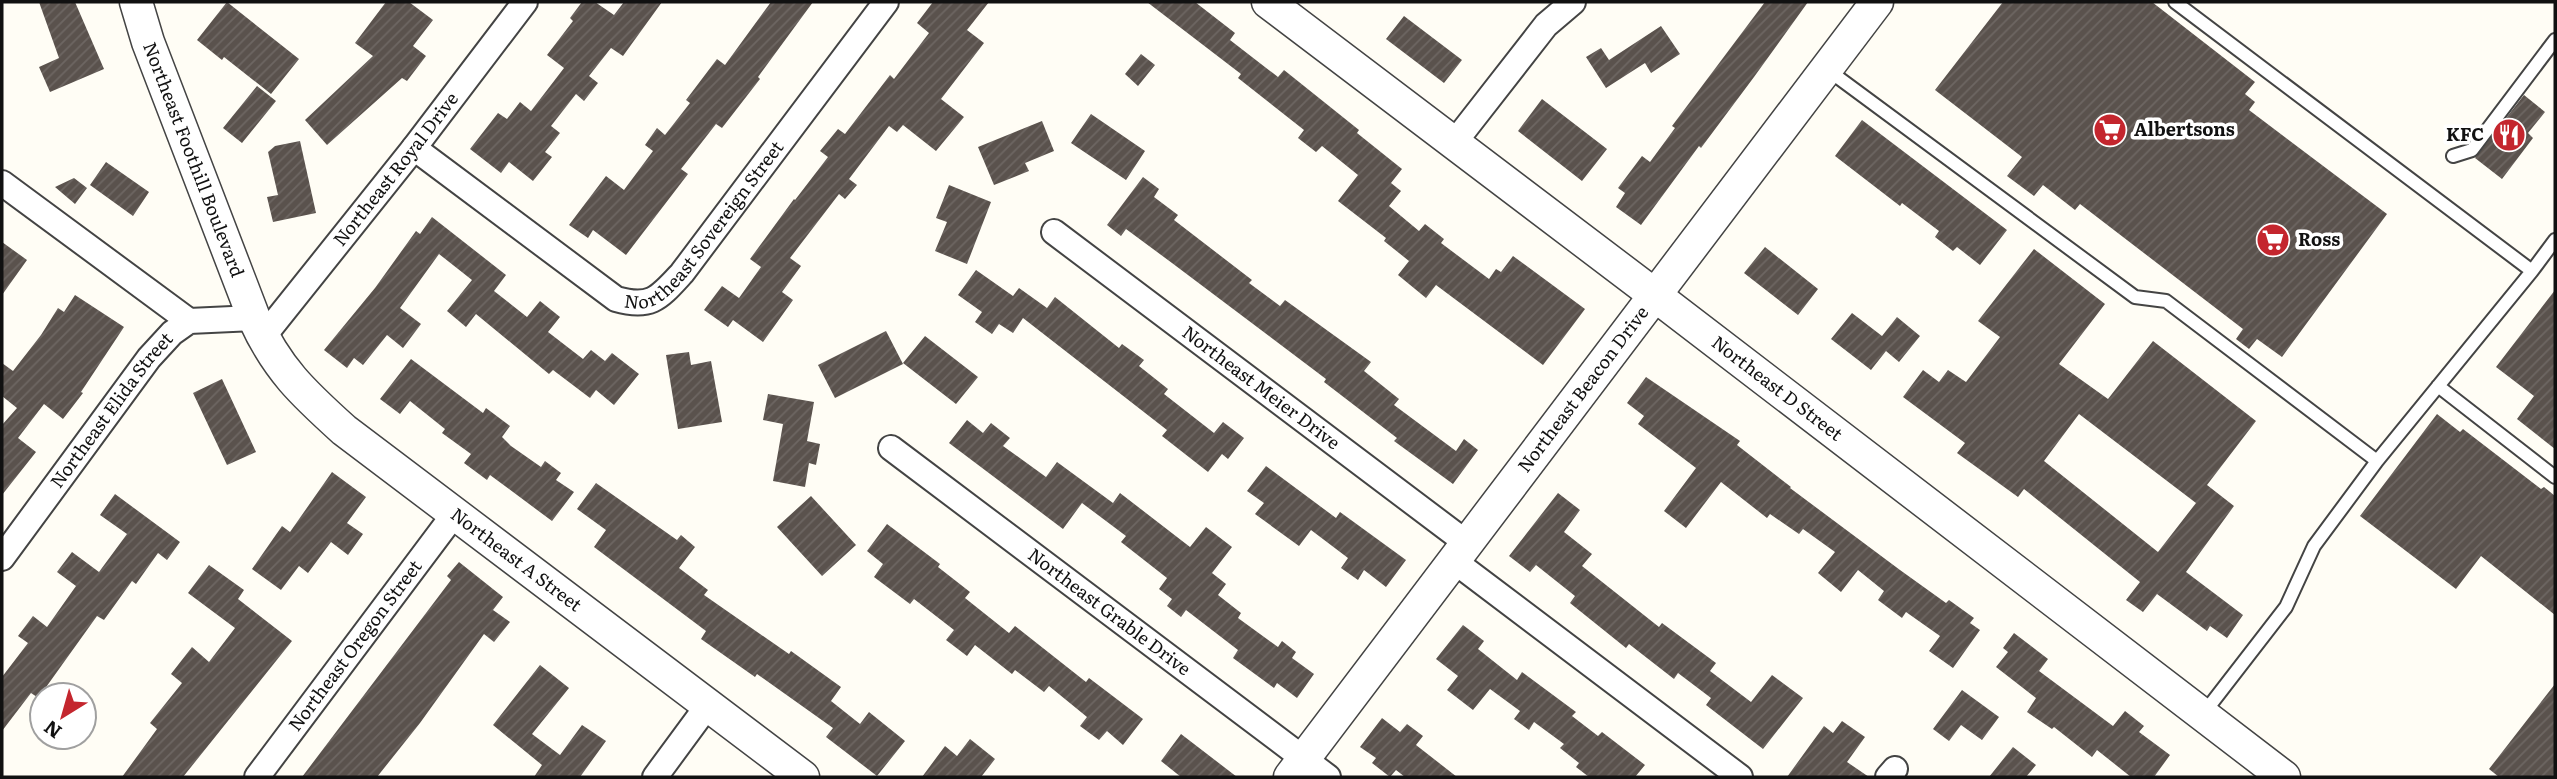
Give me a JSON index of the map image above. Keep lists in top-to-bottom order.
{
  "streets": {
    "street": [
      "Northeast Foothill Boulevard",
      "Northeast Royal Drive",
      "Northeast Sovereign Street",
      "Northeast Meier Drive",
      "Northeast D Street",
      "Northeast Beacon Drive",
      "Northeast Elida Street",
      "Northeast A Street",
      "Northeast Grable Drive",
      "Northeast Oregon Street"
    ]
  },
  "crossings": [
    ["Northeast Foothill Boulevard", "Northeast Royal Drive"],
    ["Northeast Foothill Boulevard", "Northeast Elida Street"],
    ["Northeast Foothill Boulevard", "Northeast A Street"],
    ["Northeast Royal Drive", "Northeast Sovereign Street"],
    ["Northeast Royal Drive", "Northeast Elida Street"],
    ["Northeast Royal Drive", "Northeast A Street"],
    ["Northeast Meier Drive", "Northeast Beacon Drive"],
    ["Northeast D Street", "Northeast Beacon Drive"],
    ["Northeast Beacon Drive", "Northeast Grable Drive"],
    ["Northeast Elida Street", "Northeast A Street"],
    ["Northeast A Street", "Northeast Oregon Street"]
  ],
  "places": {
    "supermarket": ["Albertsons", "Ross"],
    "restaurant": ["KFC"]
  },
  "north": "bottom left"
}
